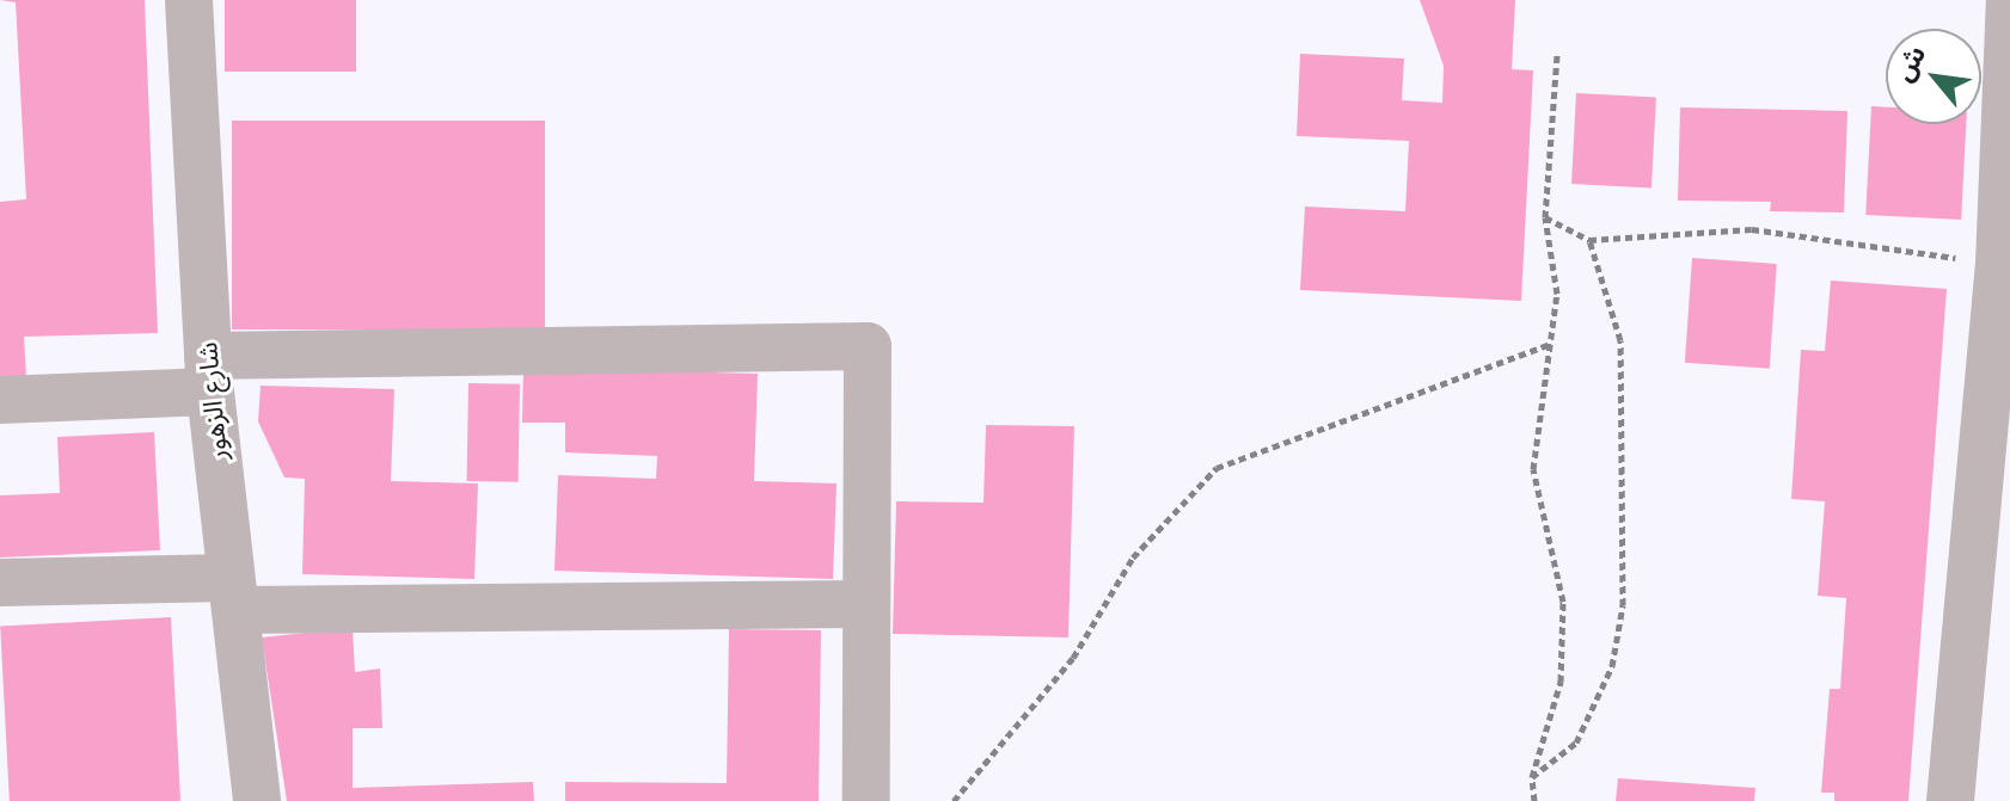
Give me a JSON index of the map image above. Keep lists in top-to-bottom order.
{
  "streets": {
    "street": ["شارع الزهور"]
  },
  "north": "top left"
}
